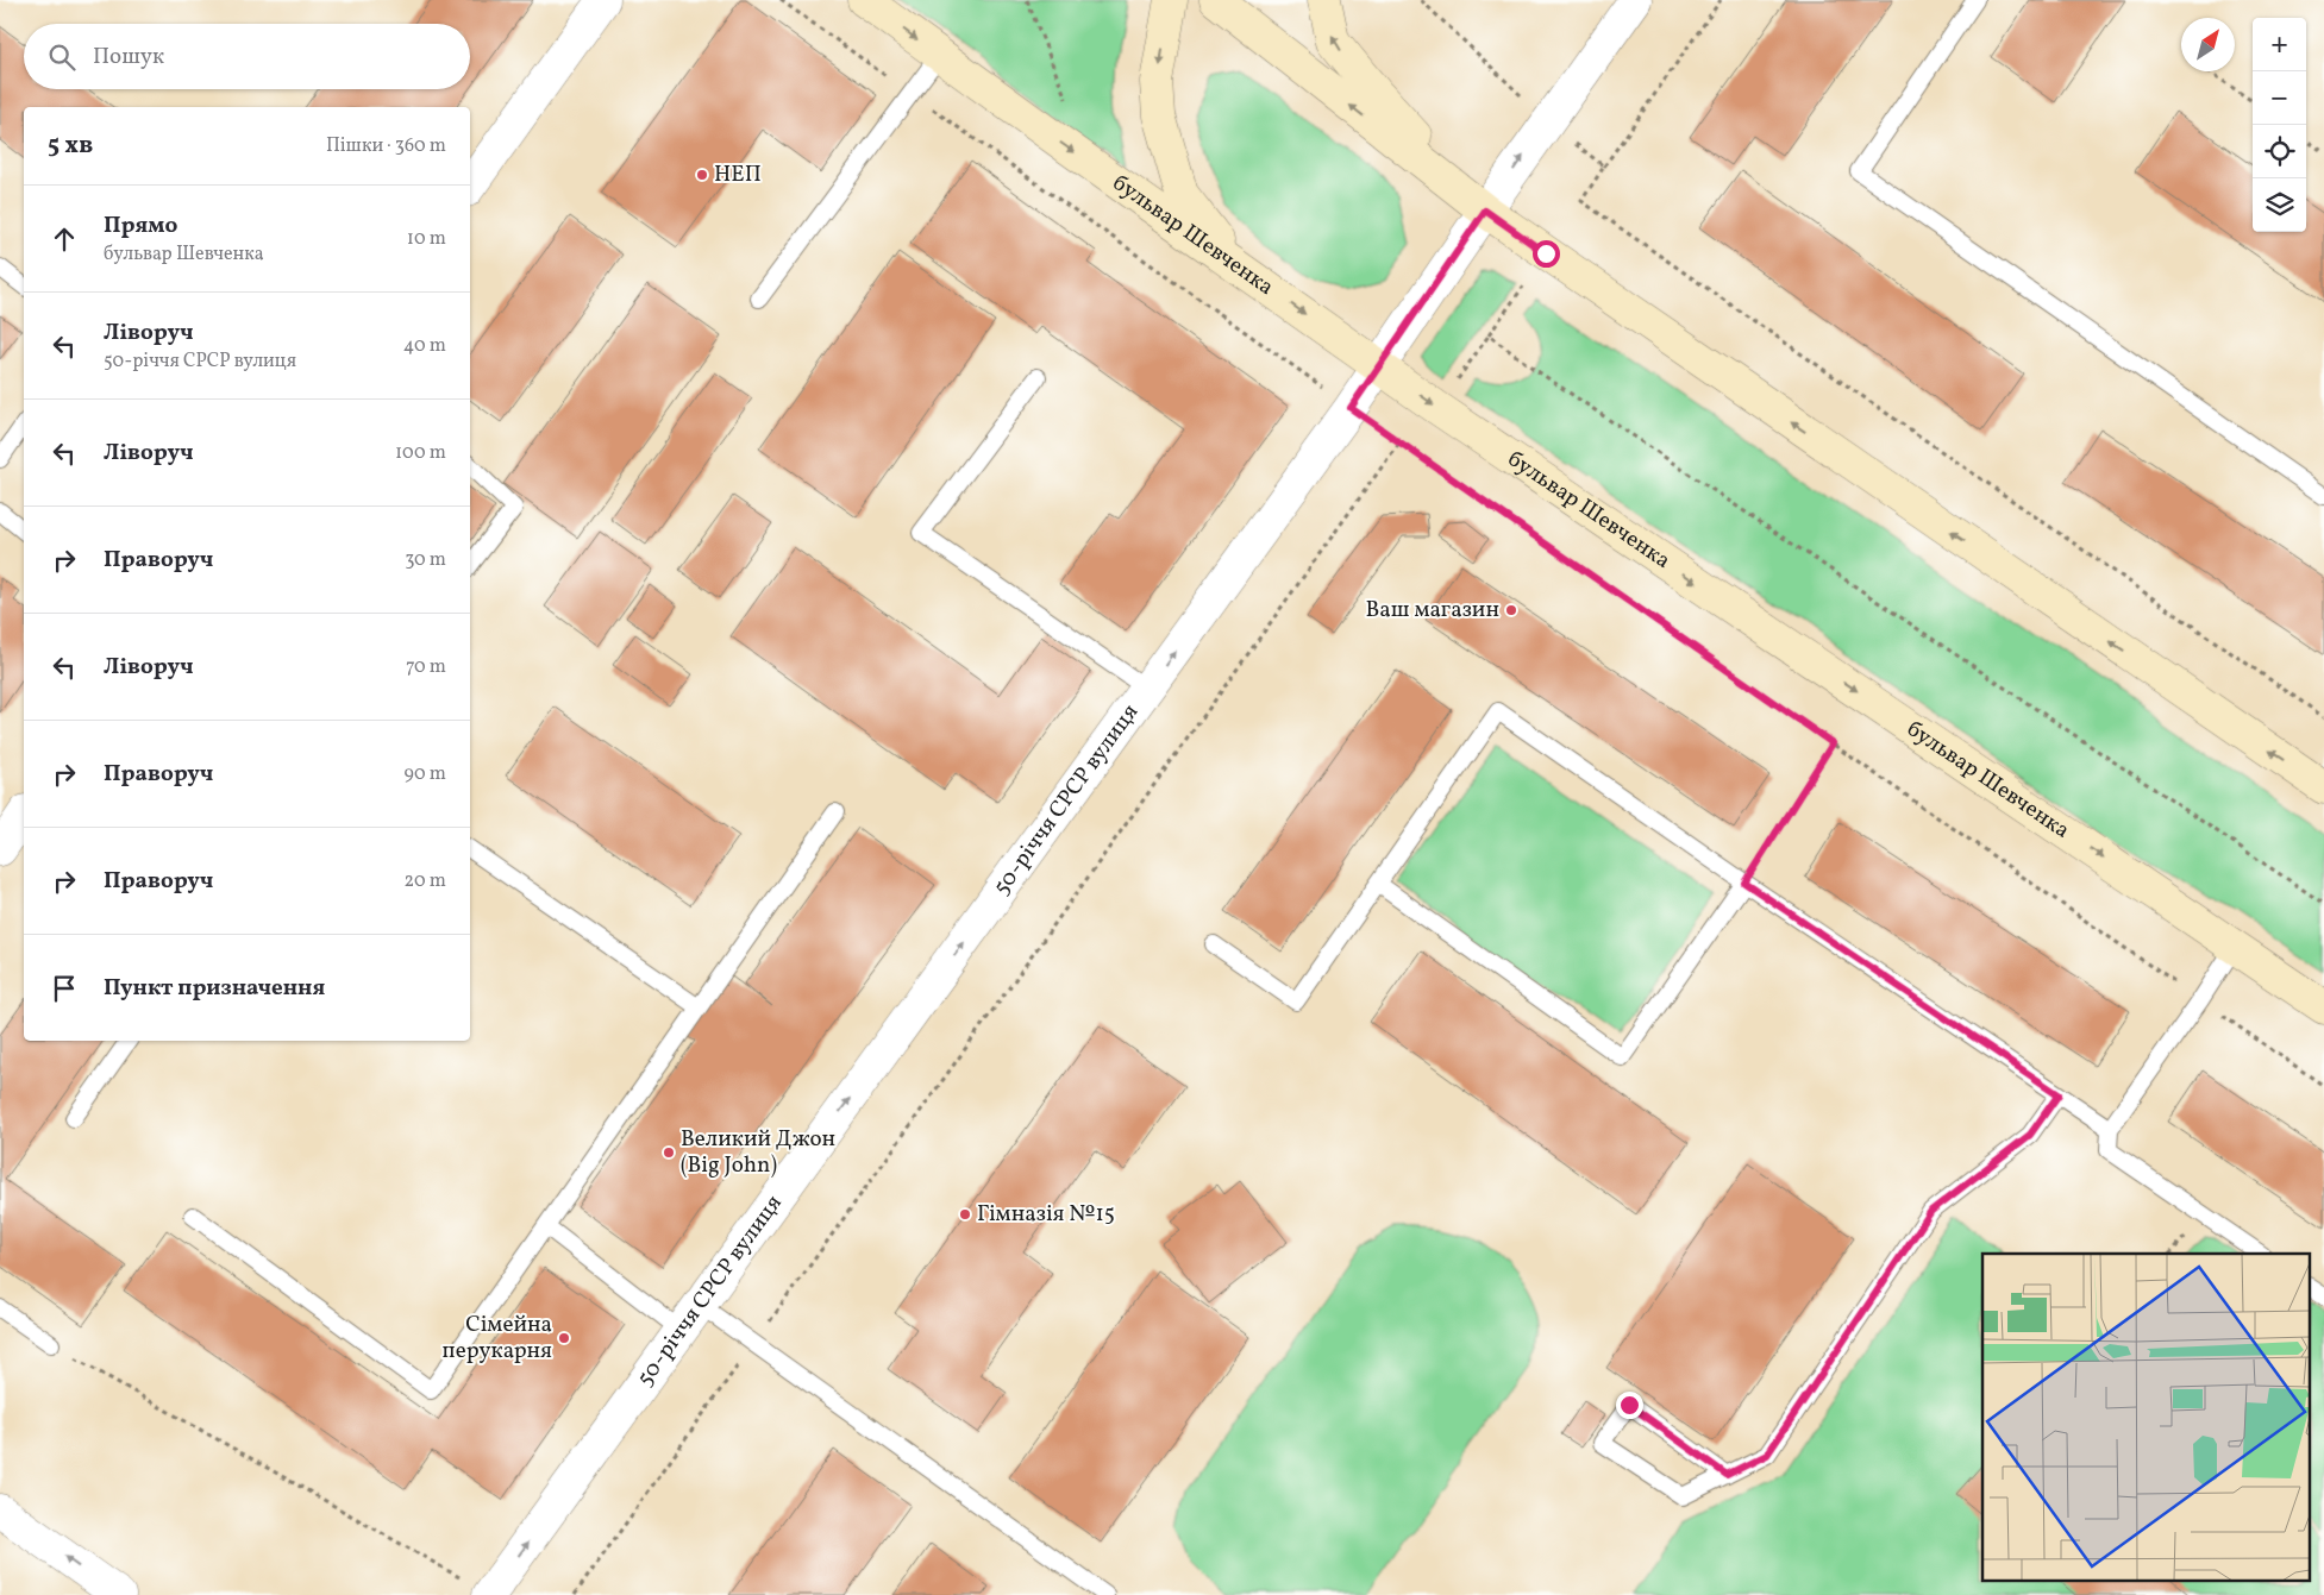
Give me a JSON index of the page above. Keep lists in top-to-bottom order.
{
  "streets": {
    "main road": ["бульвар Шевченка"],
    "street": ["50-річчя СРСР вулиця"]
  },
  "crossings": [
    ["бульвар Шевченка", "50-річчя СРСР вулиця"]
  ],
  "one_way": ["50-річчя СРСР вулиця"],
  "places": [
    "НЕП",
    "Ваш магазин",
    "Великий Джон (Big John)",
    "Гімназія №15",
    "Сімейна перукарня"
  ],
  "north": "top right",
  "page": {
    "map_buttons": ["+", "−"],
    "search": "Пошук",
    "heading": ["5 хв", "Пішки · 360 m"],
    "list": [
      ["Прямо", "бульвар Шевченка", "10 m"],
      ["Ліворуч", "50-річчя СРСР вулиця", "40 m"],
      ["Ліворуч", "100 m"],
      ["Праворуч", "30 m"],
      ["Ліворуч", "70 m"],
      ["Праворуч", "90 m"],
      ["Праворуч", "20 m"],
      "Пункт призначення"
    ]
  }
}
